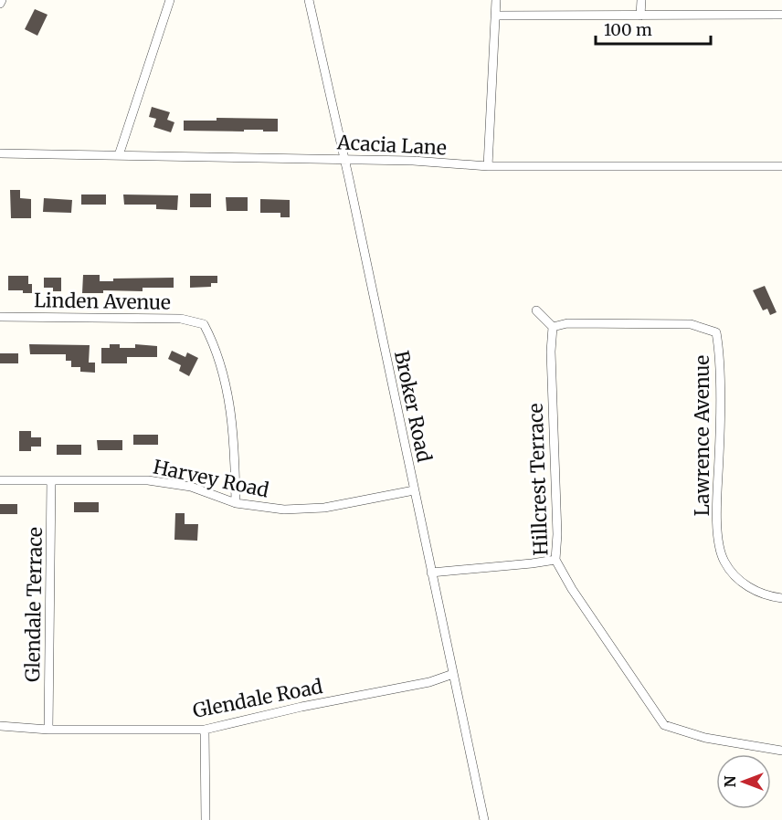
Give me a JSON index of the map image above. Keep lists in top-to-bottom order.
{
  "streets": {
    "street": [
      "Acacia Lane",
      "Linden Avenue",
      "Broker Road",
      "Lawrence Avenue",
      "Harvey Road",
      "Hillcrest Terrace",
      "Glendale Terrace",
      "Glendale Road"
    ]
  },
  "crossings": [
    ["Acacia Lane", "Broker Road"],
    ["Linden Avenue", "Harvey Road"],
    ["Broker Road", "Harvey Road"],
    ["Broker Road", "Glendale Road"],
    ["Lawrence Avenue", "Hillcrest Terrace"],
    ["Harvey Road", "Glendale Terrace"],
    ["Glendale Terrace", "Glendale Road"]
  ],
  "scale_bar": "100 m",
  "north": "left"
}
